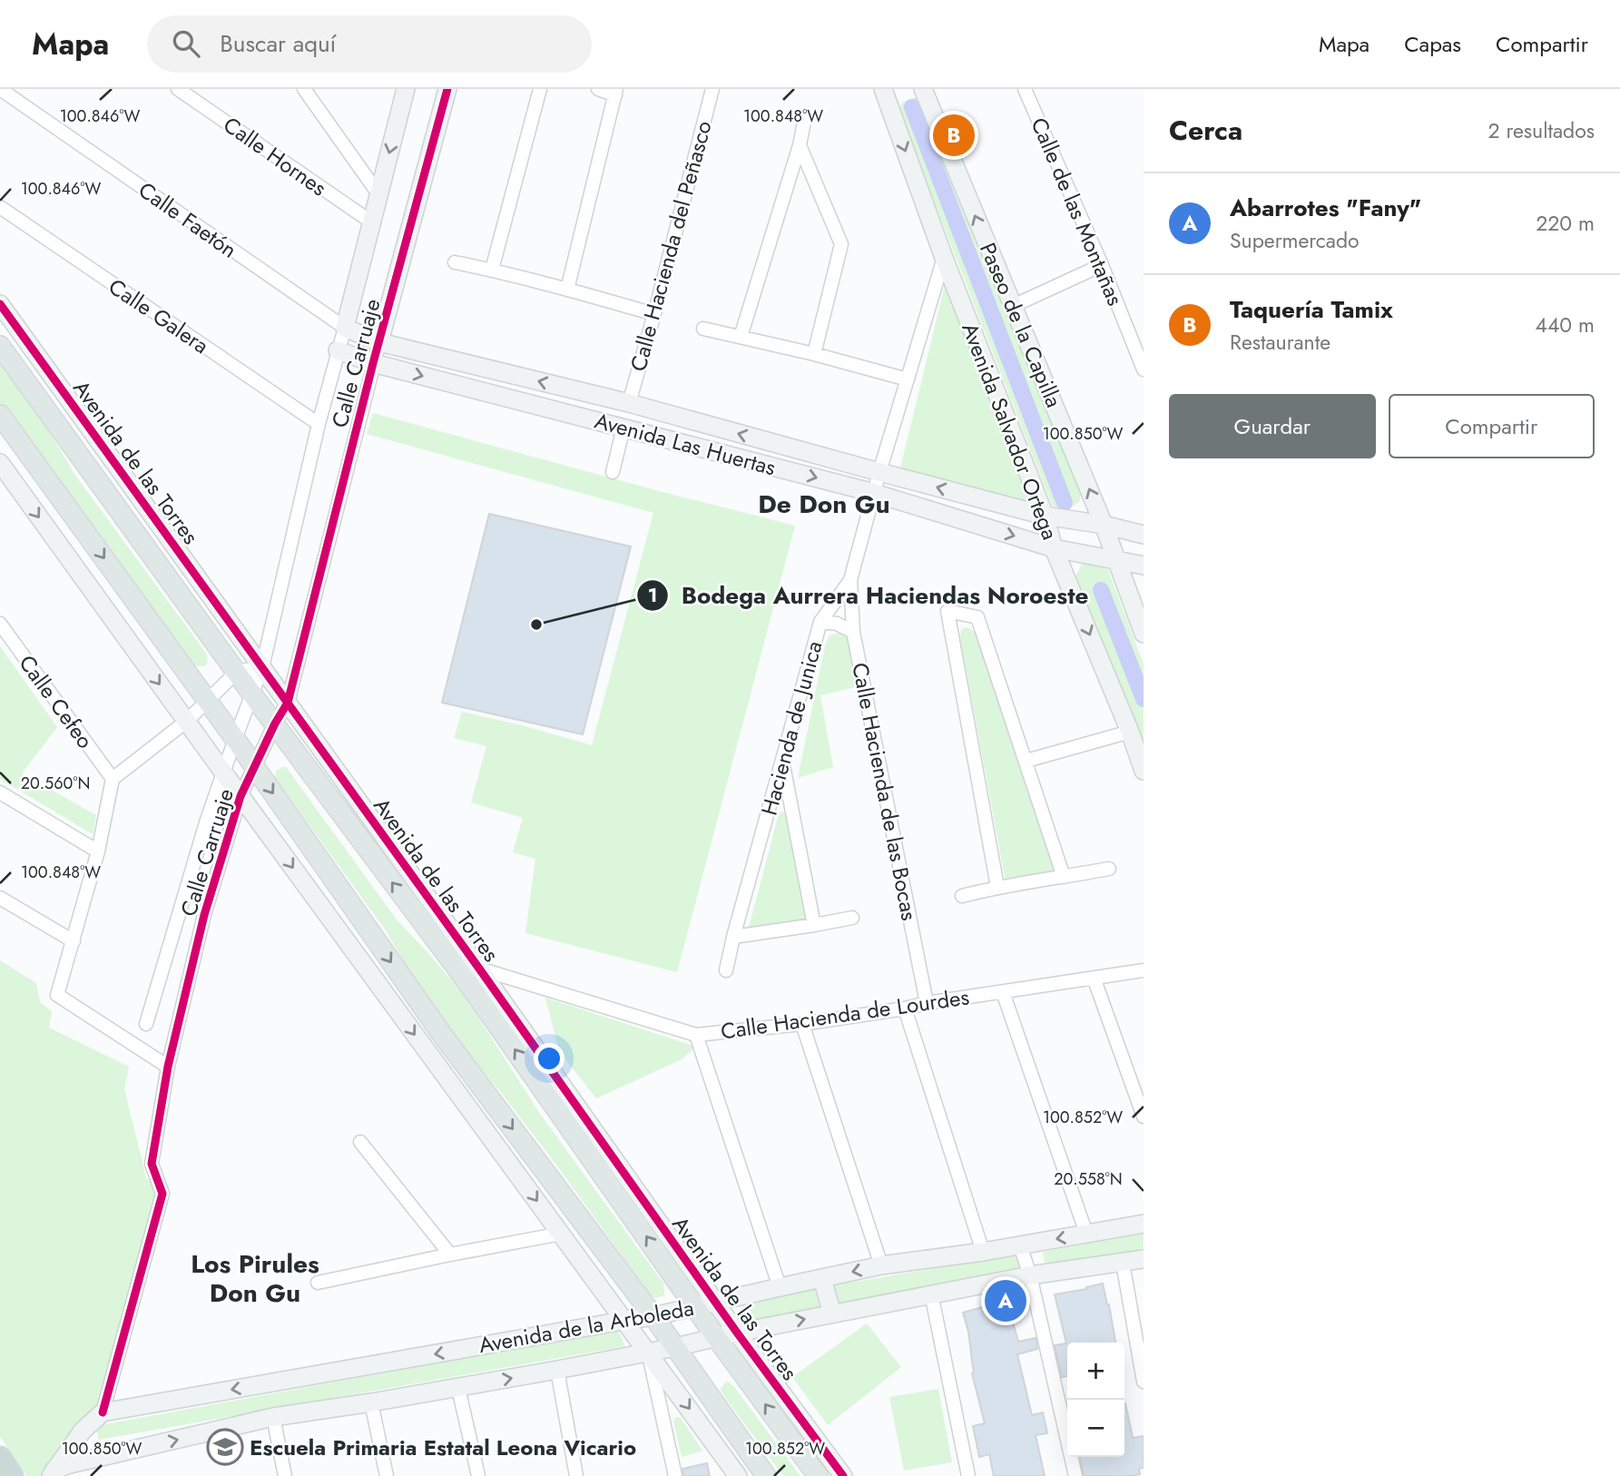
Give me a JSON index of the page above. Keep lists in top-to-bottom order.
{
  "streets": {
    "main road": ["Avenida de las Torres"],
    "street": [
      "Calle Hornes",
      "Calle de las Montañas",
      "Calle Faetón",
      "Calle Hacienda del Peñasco",
      "Calle Galera",
      "Paseo de la Capilla",
      "Calle Carruaje",
      "Avenida Salvador Ortega",
      "Avenida Las Huertas",
      "Calle Cefeo",
      "Hacienda de Junica",
      "Calle Hacienda de las Bocas",
      "Calle Hacienda de Lourdes",
      "Avenida de la Arboleda"
    ]
  },
  "crossings": [
    ["Calle Hornes", "Calle Carruaje"],
    ["Calle Faetón", "Calle Carruaje"],
    ["Calle Faetón", "Avenida Las Huertas"],
    ["Calle Hacienda del Peñasco", "Avenida Las Huertas"],
    ["Calle Galera", "Calle Carruaje"],
    ["Paseo de la Capilla", "Avenida Las Huertas"],
    ["Calle Carruaje", "Avenida Las Huertas"],
    ["Calle Carruaje", "Avenida de las Torres"],
    ["Calle Carruaje", "Avenida de la Arboleda"],
    ["Avenida Salvador Ortega", "Avenida Las Huertas"],
    ["Avenida Salvador Ortega", "Hacienda de Junica"],
    ["Avenida Las Huertas", "Hacienda de Junica"],
    ["Avenida de las Torres", "Calle Hacienda de Lourdes"],
    ["Avenida de las Torres", "Avenida de la Arboleda"],
    ["Hacienda de Junica", "Calle Hacienda de las Bocas"],
    ["Calle Hacienda de las Bocas", "Calle Hacienda de Lourdes"]
  ],
  "one_way": ["Paseo de la Capilla"],
  "districts": ["De Don Gu", "Los Pirules Don Gu"],
  "places": {
    "other": ["Bodega Aurrera Haciendas Noroeste"],
    "school or university": ["Escuela Primaria Estatal Leona Vicario"]
  },
  "page": {
    "header": "Mapa",
    "search": "Buscar aquí",
    "nav": ["Mapa", "Capas", "Compartir"],
    "heading": ["Cerca", "2 resultados"],
    "pins": ["B", "A"],
    "list": [
      {
        "mark": "A",
        "name": "Abarrotes \"Fany\"",
        "note": "Supermercado",
        "value": "220 m"
      },
      {
        "mark": "B",
        "name": "Taquería Tamix",
        "note": "Restaurante",
        "value": "440 m"
      }
    ],
    "buttons": ["Guardar", "Compartir"],
    "map_buttons": ["+", "−"]
  },
  "coordinates": [
    "100.846°W",
    "100.848°W",
    "100.850°W",
    "20.560°N",
    "100.852°W",
    "20.558°N"
  ]
}
